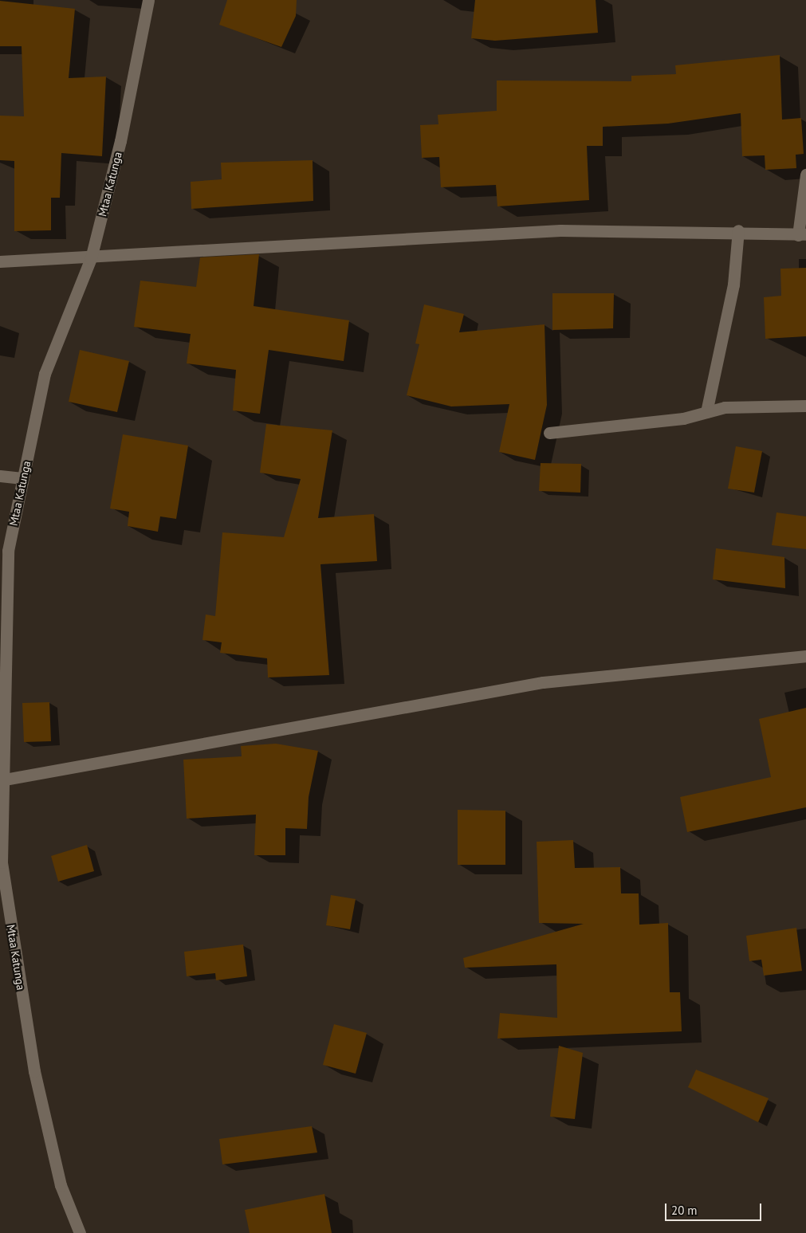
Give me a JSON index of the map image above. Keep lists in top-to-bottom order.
{
  "streets": {
    "street": ["Mtaa Katunga"]
  },
  "scale_bar": "20 m"
}
